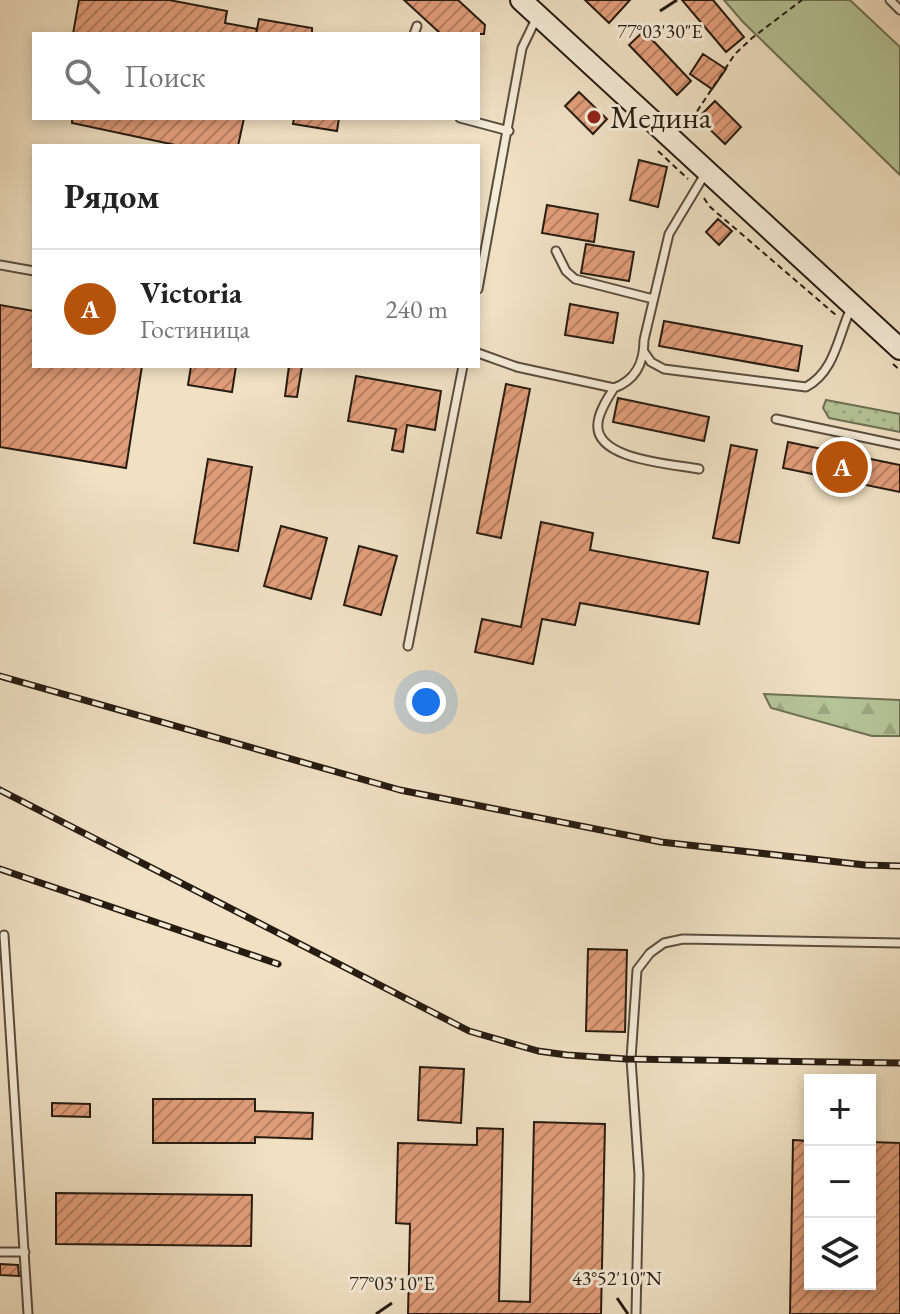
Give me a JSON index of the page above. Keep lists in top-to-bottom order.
{
  "places": ["Медина"],
  "page": {
    "search": "Поиск",
    "heading": "Рядом",
    "list": [
      {
        "mark": "A",
        "name": "Victoria",
        "note": "Гостиница",
        "value": "240 m"
      }
    ],
    "pins": "A",
    "map_buttons": ["+", "−"]
  },
  "coordinates": ["77°03'30\"E", "43°52'10\"N", "77°03'10\"E"]
}
